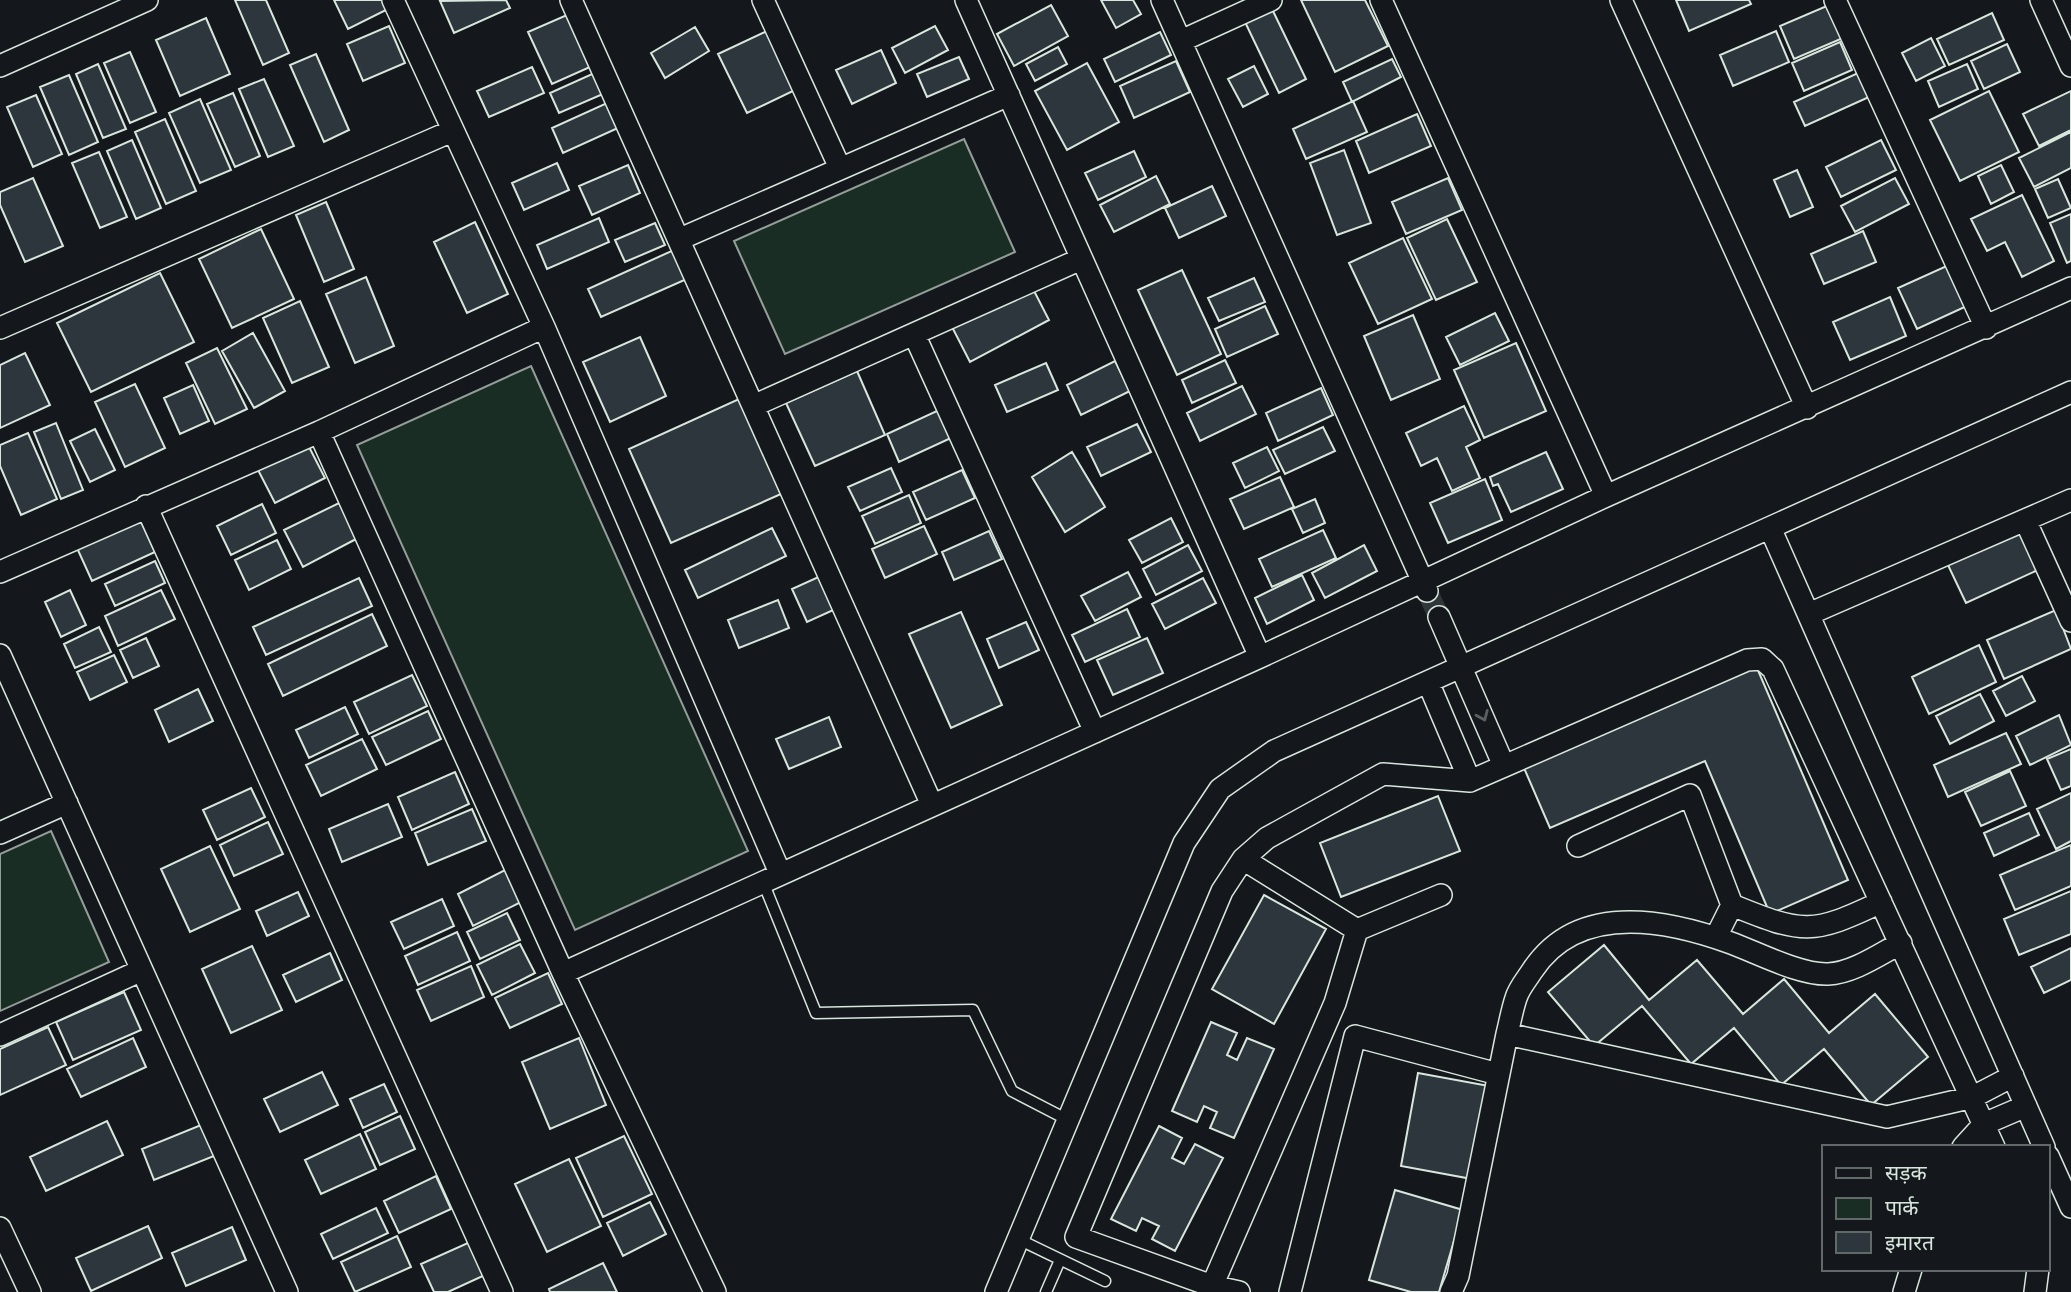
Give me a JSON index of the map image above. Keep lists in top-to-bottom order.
{
  "legend": ["सड़क", "पार्क", "इमारत"]
}
